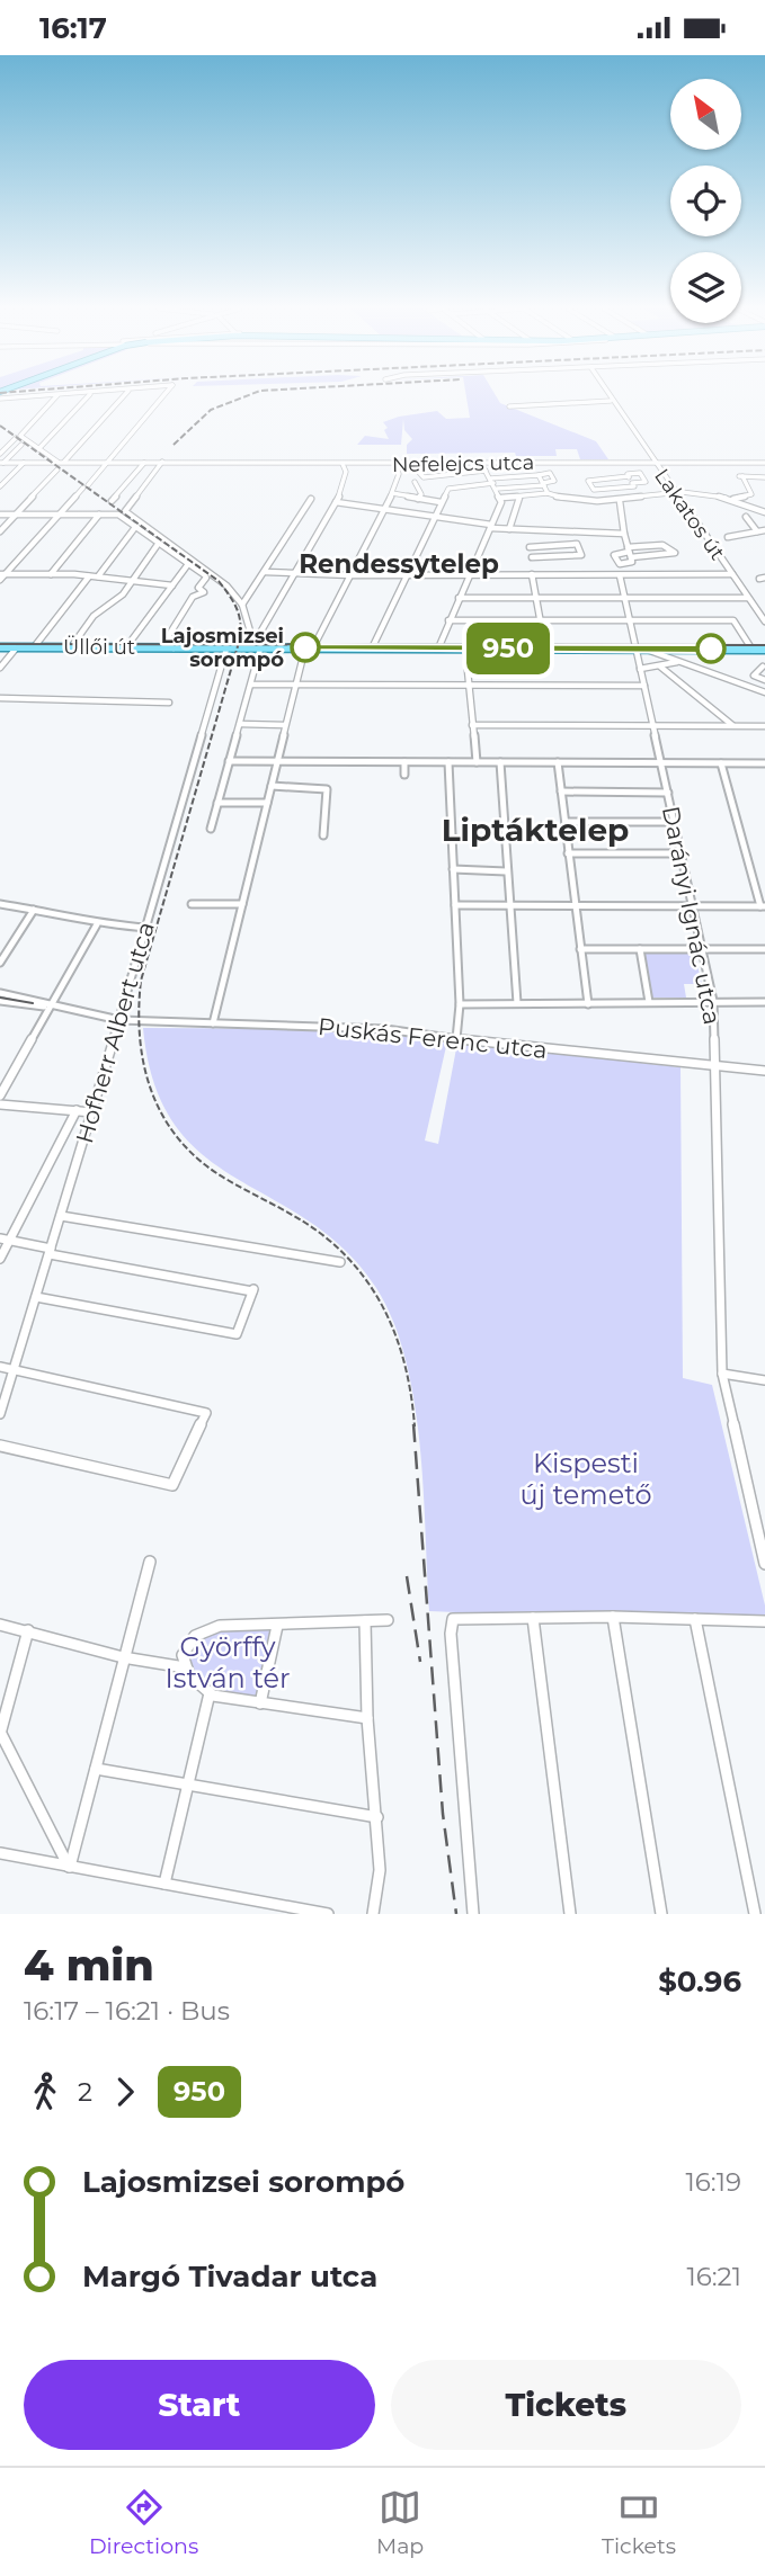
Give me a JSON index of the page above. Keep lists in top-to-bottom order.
{
  "streets": {
    "main road": ["Üllői út"],
    "street": [
      "Nefelejcs utca",
      "Lakatos út",
      "Darányi Ignác utca",
      "Hofherr Albert utca",
      "Puskás Ferenc utca"
    ]
  },
  "crossings": [
    ["Nefelejcs utca", "Lakatos út"],
    ["Üllői út", "Darányi Ignác utca"],
    ["Üllői út", "Hofherr Albert utca"],
    ["Darányi Ignác utca", "Puskás Ferenc utca"],
    ["Hofherr Albert utca", "Puskás Ferenc utca"]
  ],
  "districts": ["Rendessytelep", "Liptáktelep"],
  "parks": ["Kispesti új temető", "Györffy István tér"],
  "places": ["Lajosmizsei sorompó"],
  "lines": ["bus line 950"],
  "north": "top left",
  "page": {
    "status": "16:17",
    "on_map": "950",
    "heading": ["4 min", "16:17 – 16:21 · Bus", "$0.96"],
    "legs": ["2", "950"],
    "list": [
      {
        "name": "Lajosmizsei sorompó",
        "value": "16:19"
      },
      {
        "name": "Margó Tivadar utca",
        "value": "16:21"
      }
    ],
    "buttons": ["Start", "Tickets"],
    "tabs": ["Directions", "Map", "Tickets"]
  }
}
